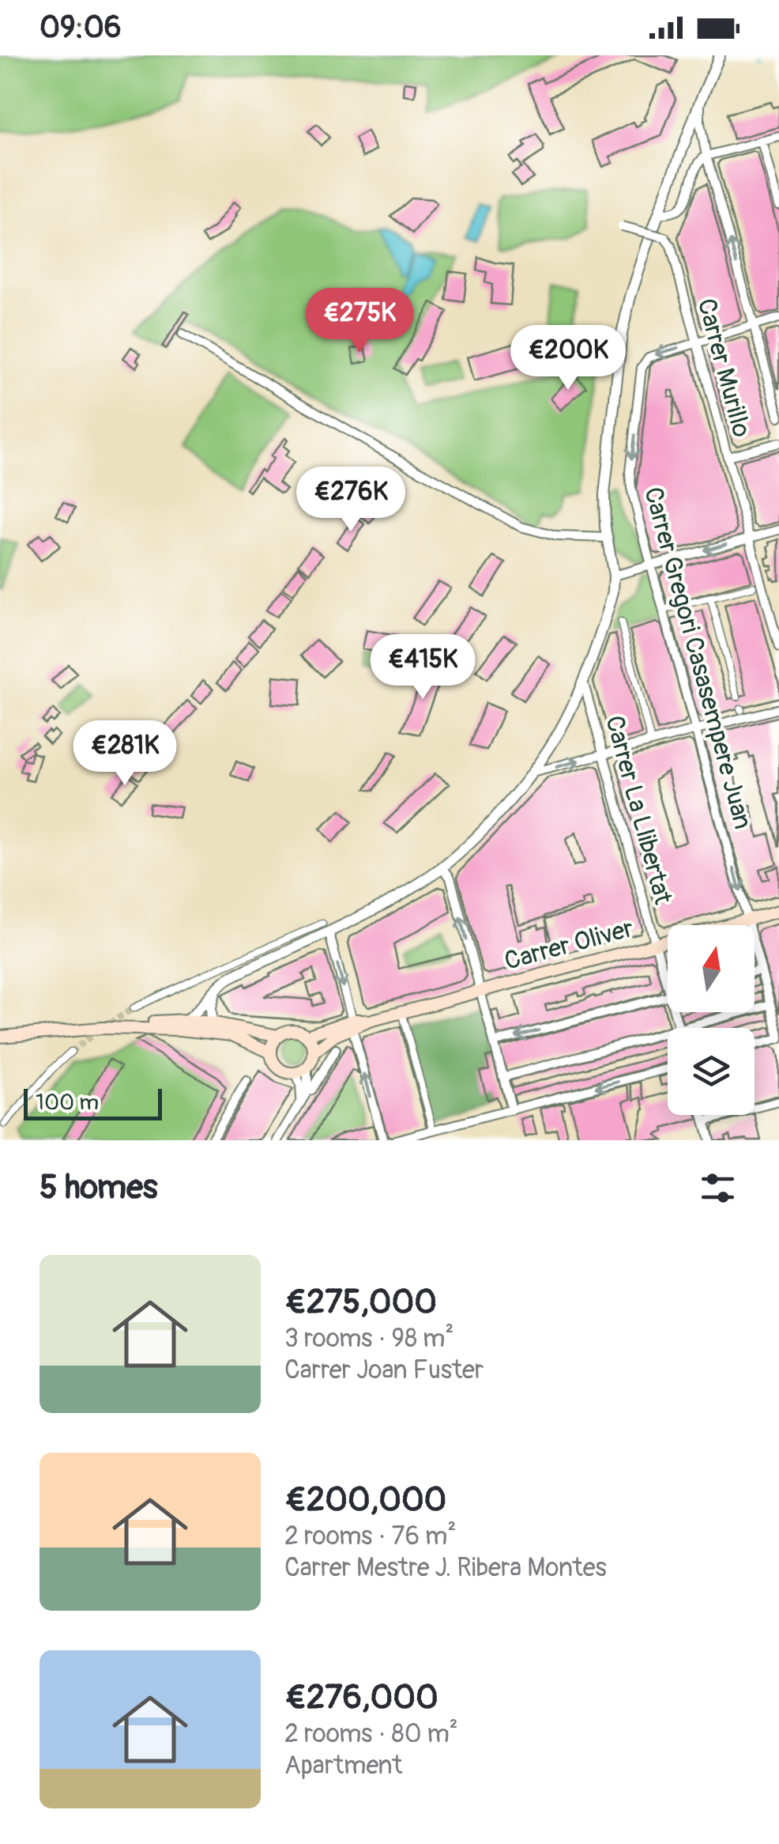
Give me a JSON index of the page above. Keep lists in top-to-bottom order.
{
  "streets": {
    "main road": ["Carrer Oliver"],
    "street": ["Carrer Murillo", "Carrer Gregori Casasempere Juan", "Carrer La Llibertat"]
  },
  "crossings": [
    ["Carrer Murillo", "Carrer Gregori Casasempere Juan"],
    ["Carrer Gregori Casasempere Juan", "Carrer Oliver"],
    ["Carrer La Llibertat", "Carrer Oliver"]
  ],
  "scale_bar": "100 m",
  "north": "top",
  "page": {
    "status": "09:06",
    "price": [
      "€275K",
      "€200K",
      "€276K",
      "€415K",
      "€281K"
    ],
    "scale": "100 m",
    "heading": "5 homes",
    "list": [
      {
        "name": "€275,000",
        "note": "3 rooms · 98 m² · Carrer Joan Fuster"
      },
      {
        "name": "€200,000",
        "note": "2 rooms · 76 m² · Carrer Mestre J. Ribera Montes"
      },
      {
        "name": "€276,000",
        "note": "2 rooms · 80 m² · Apartment"
      }
    ]
  }
}
